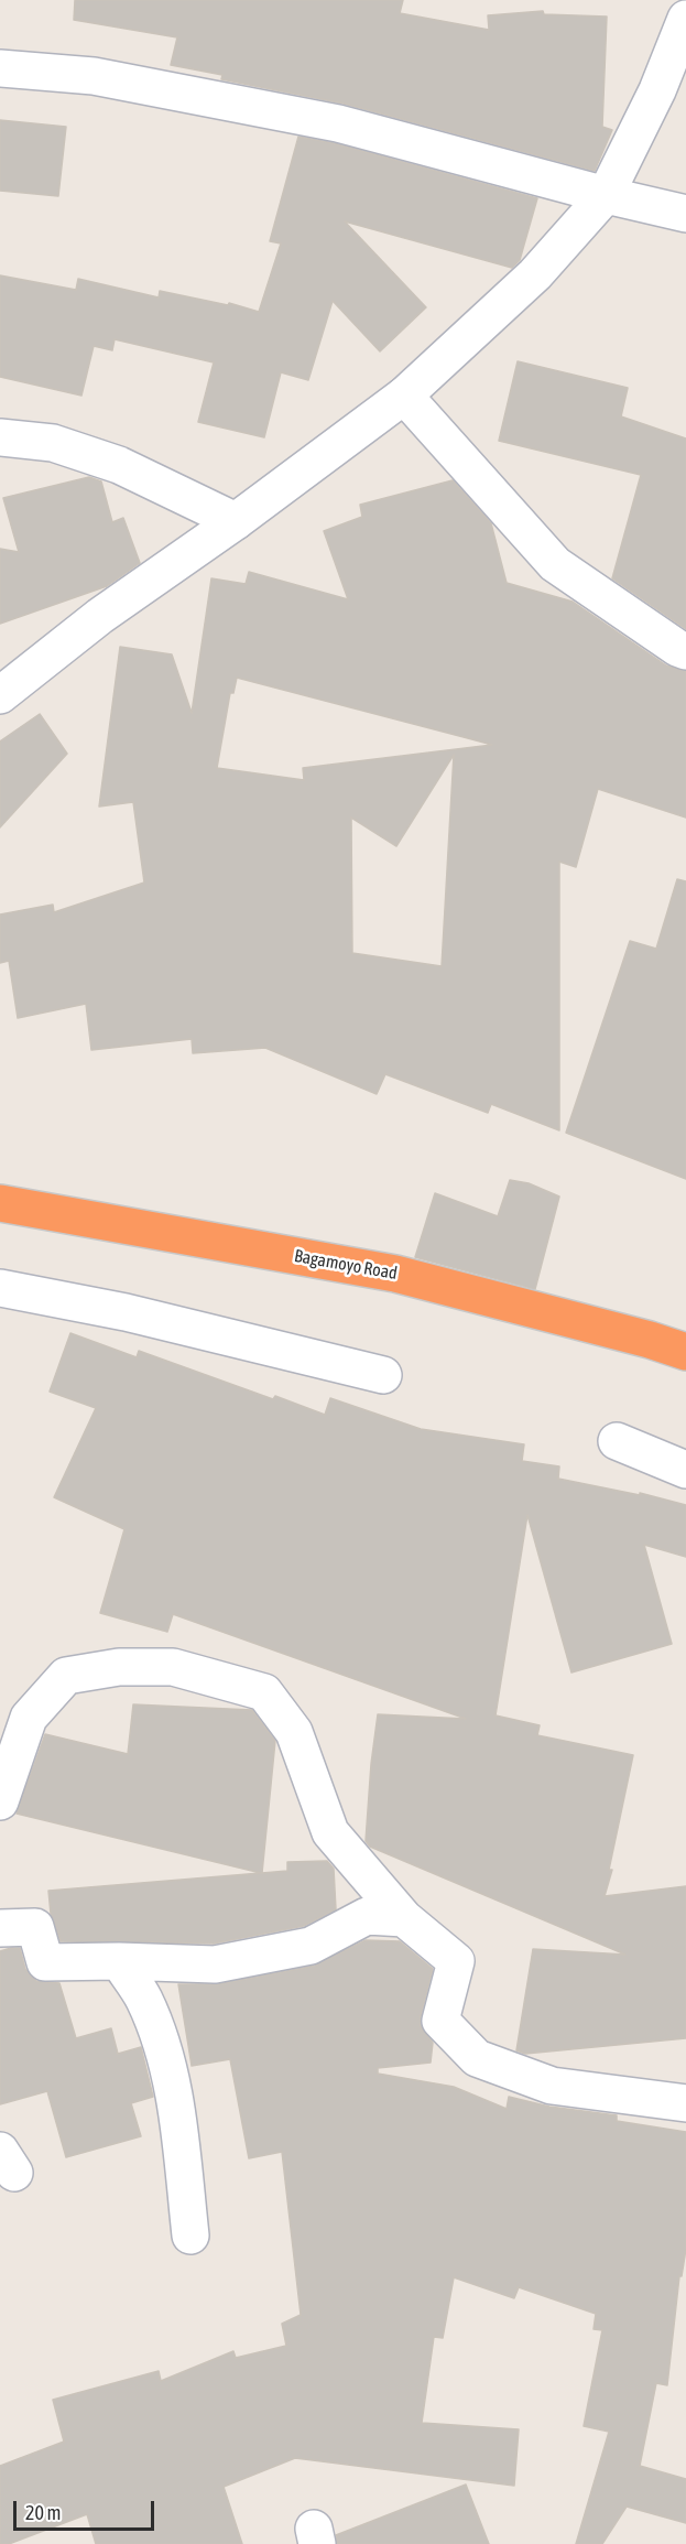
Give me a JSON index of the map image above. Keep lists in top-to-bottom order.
{
  "streets": {
    "highway": ["Bagamoyo Road"]
  },
  "scale_bar": "20 m"
}
